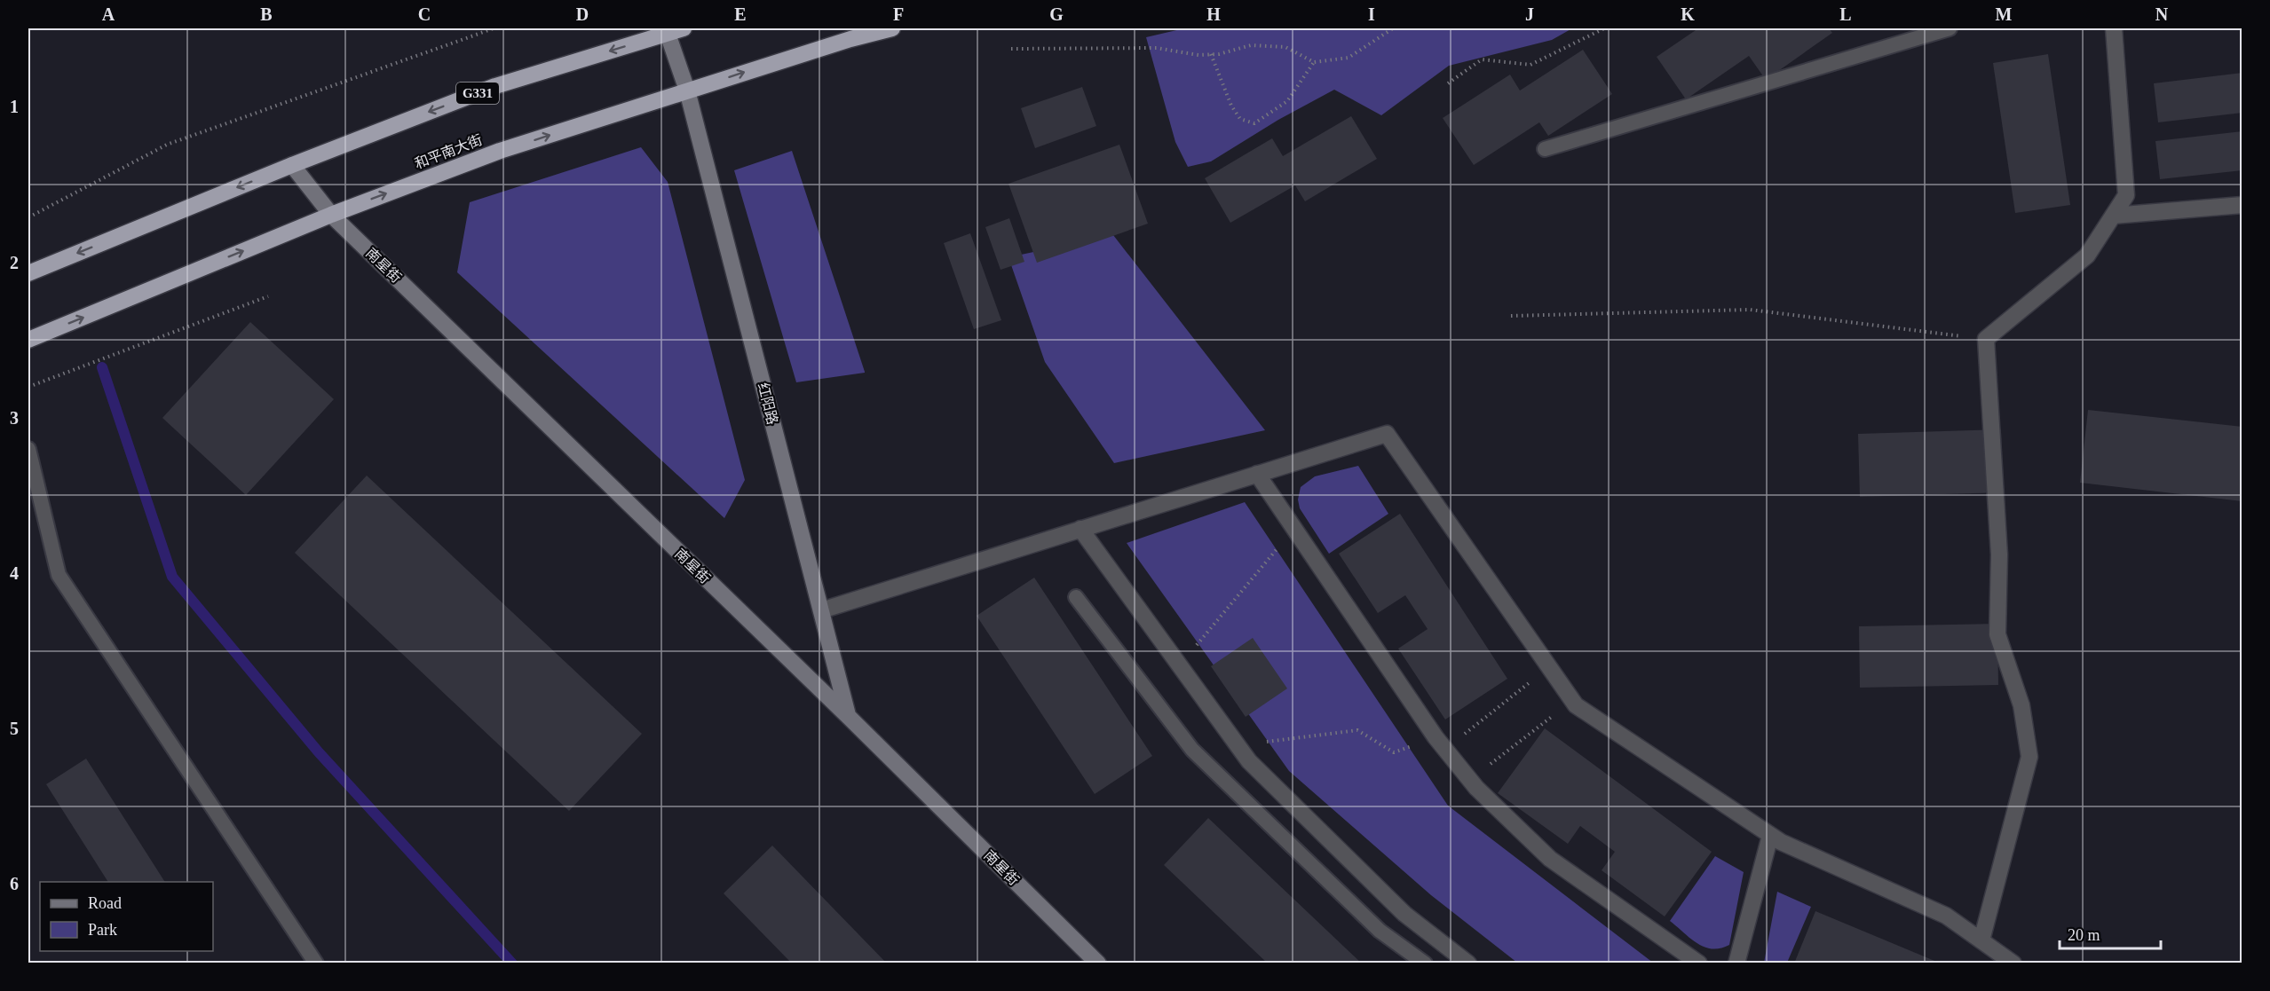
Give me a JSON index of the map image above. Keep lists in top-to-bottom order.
{
  "streets": {
    "highway": ["G331", "和平南大街"],
    "street": ["南星街", "红阳路"]
  },
  "crossings": [
    ["G331", "南星街"],
    ["G331", "红阳路"],
    ["和平南大街", "南星街"],
    ["和平南大街", "红阳路"],
    ["南星街", "红阳路"]
  ],
  "legend": ["Road", "Park"],
  "scale_bar": "20 m",
  "grid": {
    "columns": [
      "A",
      "B",
      "C",
      "D",
      "E",
      "F",
      "G",
      "H",
      "I",
      "J",
      "K",
      "L",
      "M",
      "N"
    ],
    "rows": [
      "1",
      "2",
      "3",
      "4",
      "5",
      "6"
    ]
  }
}
